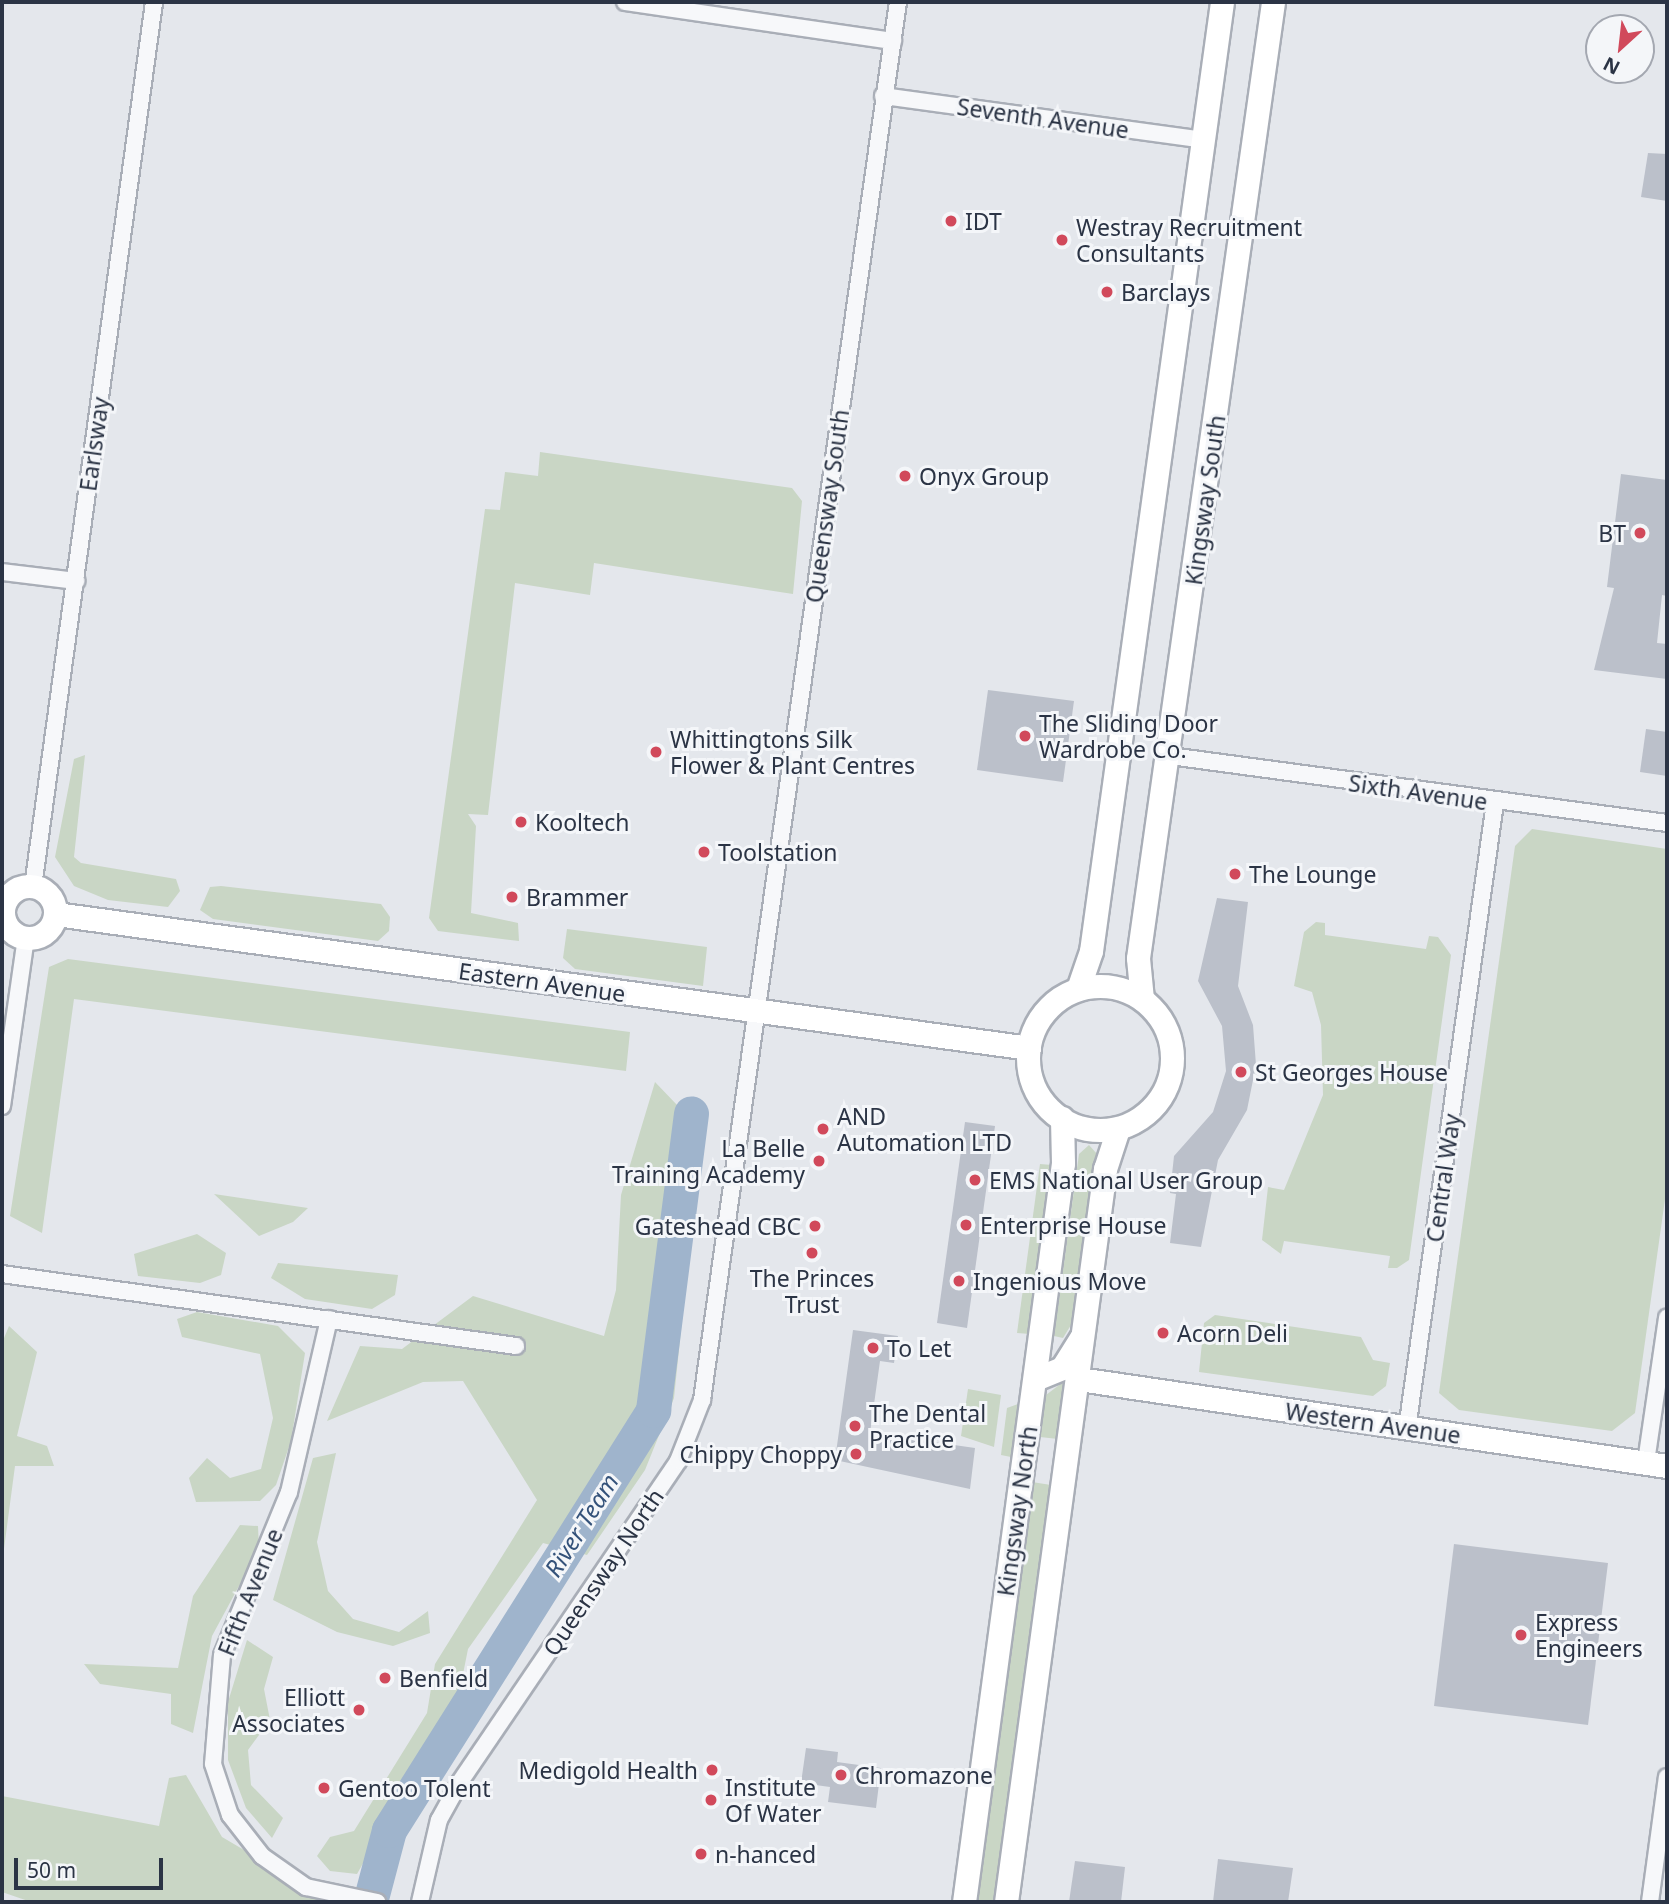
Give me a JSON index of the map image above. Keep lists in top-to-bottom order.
{
  "streets": {
    "street": [
      "Seventh Avenue",
      "Earlsway",
      "Kingsway South",
      "Queensway South",
      "Sixth Avenue",
      "Eastern Avenue",
      "Central Way",
      "Western Avenue",
      "Kingsway North",
      "Queensway North",
      "Fifth Avenue"
    ]
  },
  "crossings": [
    ["Seventh Avenue", "Queensway South"],
    ["Earlsway", "Eastern Avenue"],
    ["Kingsway South", "Sixth Avenue"],
    ["Kingsway South", "Eastern Avenue"],
    ["Kingsway South", "Kingsway North"],
    ["Queensway South", "Eastern Avenue"],
    ["Queensway South", "Queensway North"],
    ["Sixth Avenue", "Central Way"],
    ["Eastern Avenue", "Kingsway North"],
    ["Eastern Avenue", "Queensway North"],
    ["Central Way", "Western Avenue"],
    ["Western Avenue", "Kingsway North"]
  ],
  "water": ["River Team"],
  "places": [
    "IDT",
    "Westray Recruitment Consultants",
    "Barclays",
    "Onyx Group",
    "BT",
    "The Sliding Door Wardrobe Co.",
    "Whittingtons Silk Flower & Plant Centres",
    "Kooltech",
    "Toolstation",
    "The Lounge",
    "Brammer",
    "St Georges House",
    "AND Automation LTD",
    "La Belle Training Academy",
    "EMS National User Group",
    "Enterprise House",
    "Gateshead CBC",
    "The Princes Trust",
    "Ingenious Move",
    "Acorn Deli",
    "To Let",
    "The Dental Practice",
    "Chippy Choppy",
    "Express Engineers",
    "Benfield",
    "Elliott Associates",
    "Medigold Health",
    "Chromazone",
    "Gentoo Tolent",
    "Institute Of Water",
    "n-hanced"
  ],
  "scale_bar": "50 m",
  "north": "bottom left"
}
